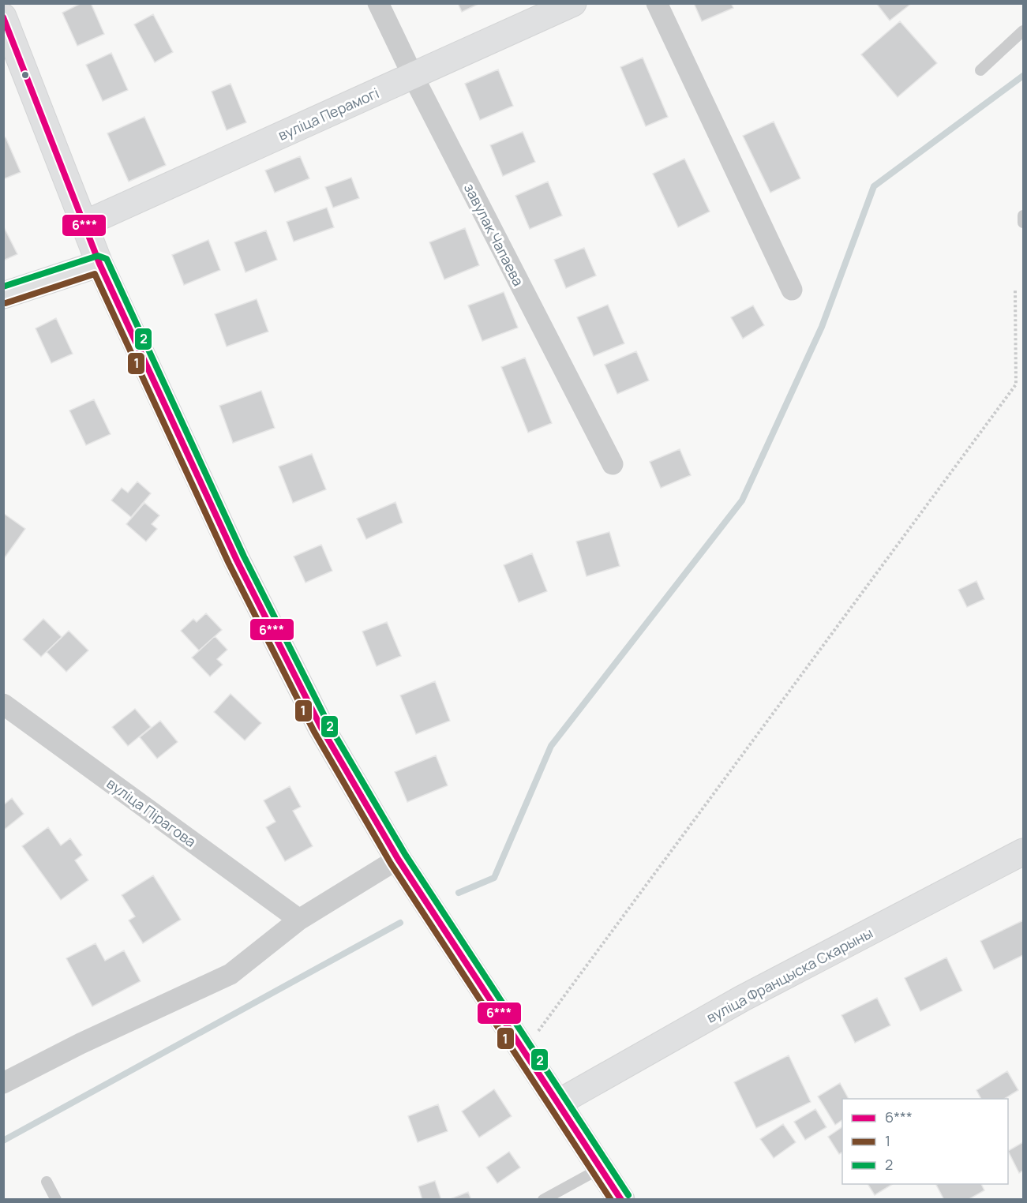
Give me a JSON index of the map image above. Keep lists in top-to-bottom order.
{
  "streets": {
    "main road": ["вуліца Перамогі", "вуліца Францыска Скарыны"],
    "street": ["завулак Чапаева", "вуліца Пірагова"]
  },
  "crossings": [
    ["вуліца Перамогі", "завулак Чапаева"]
  ],
  "lines": ["transit line 6***", "transit line 2", "transit line 1"],
  "legend": ["6***", "1", "2"]
}
